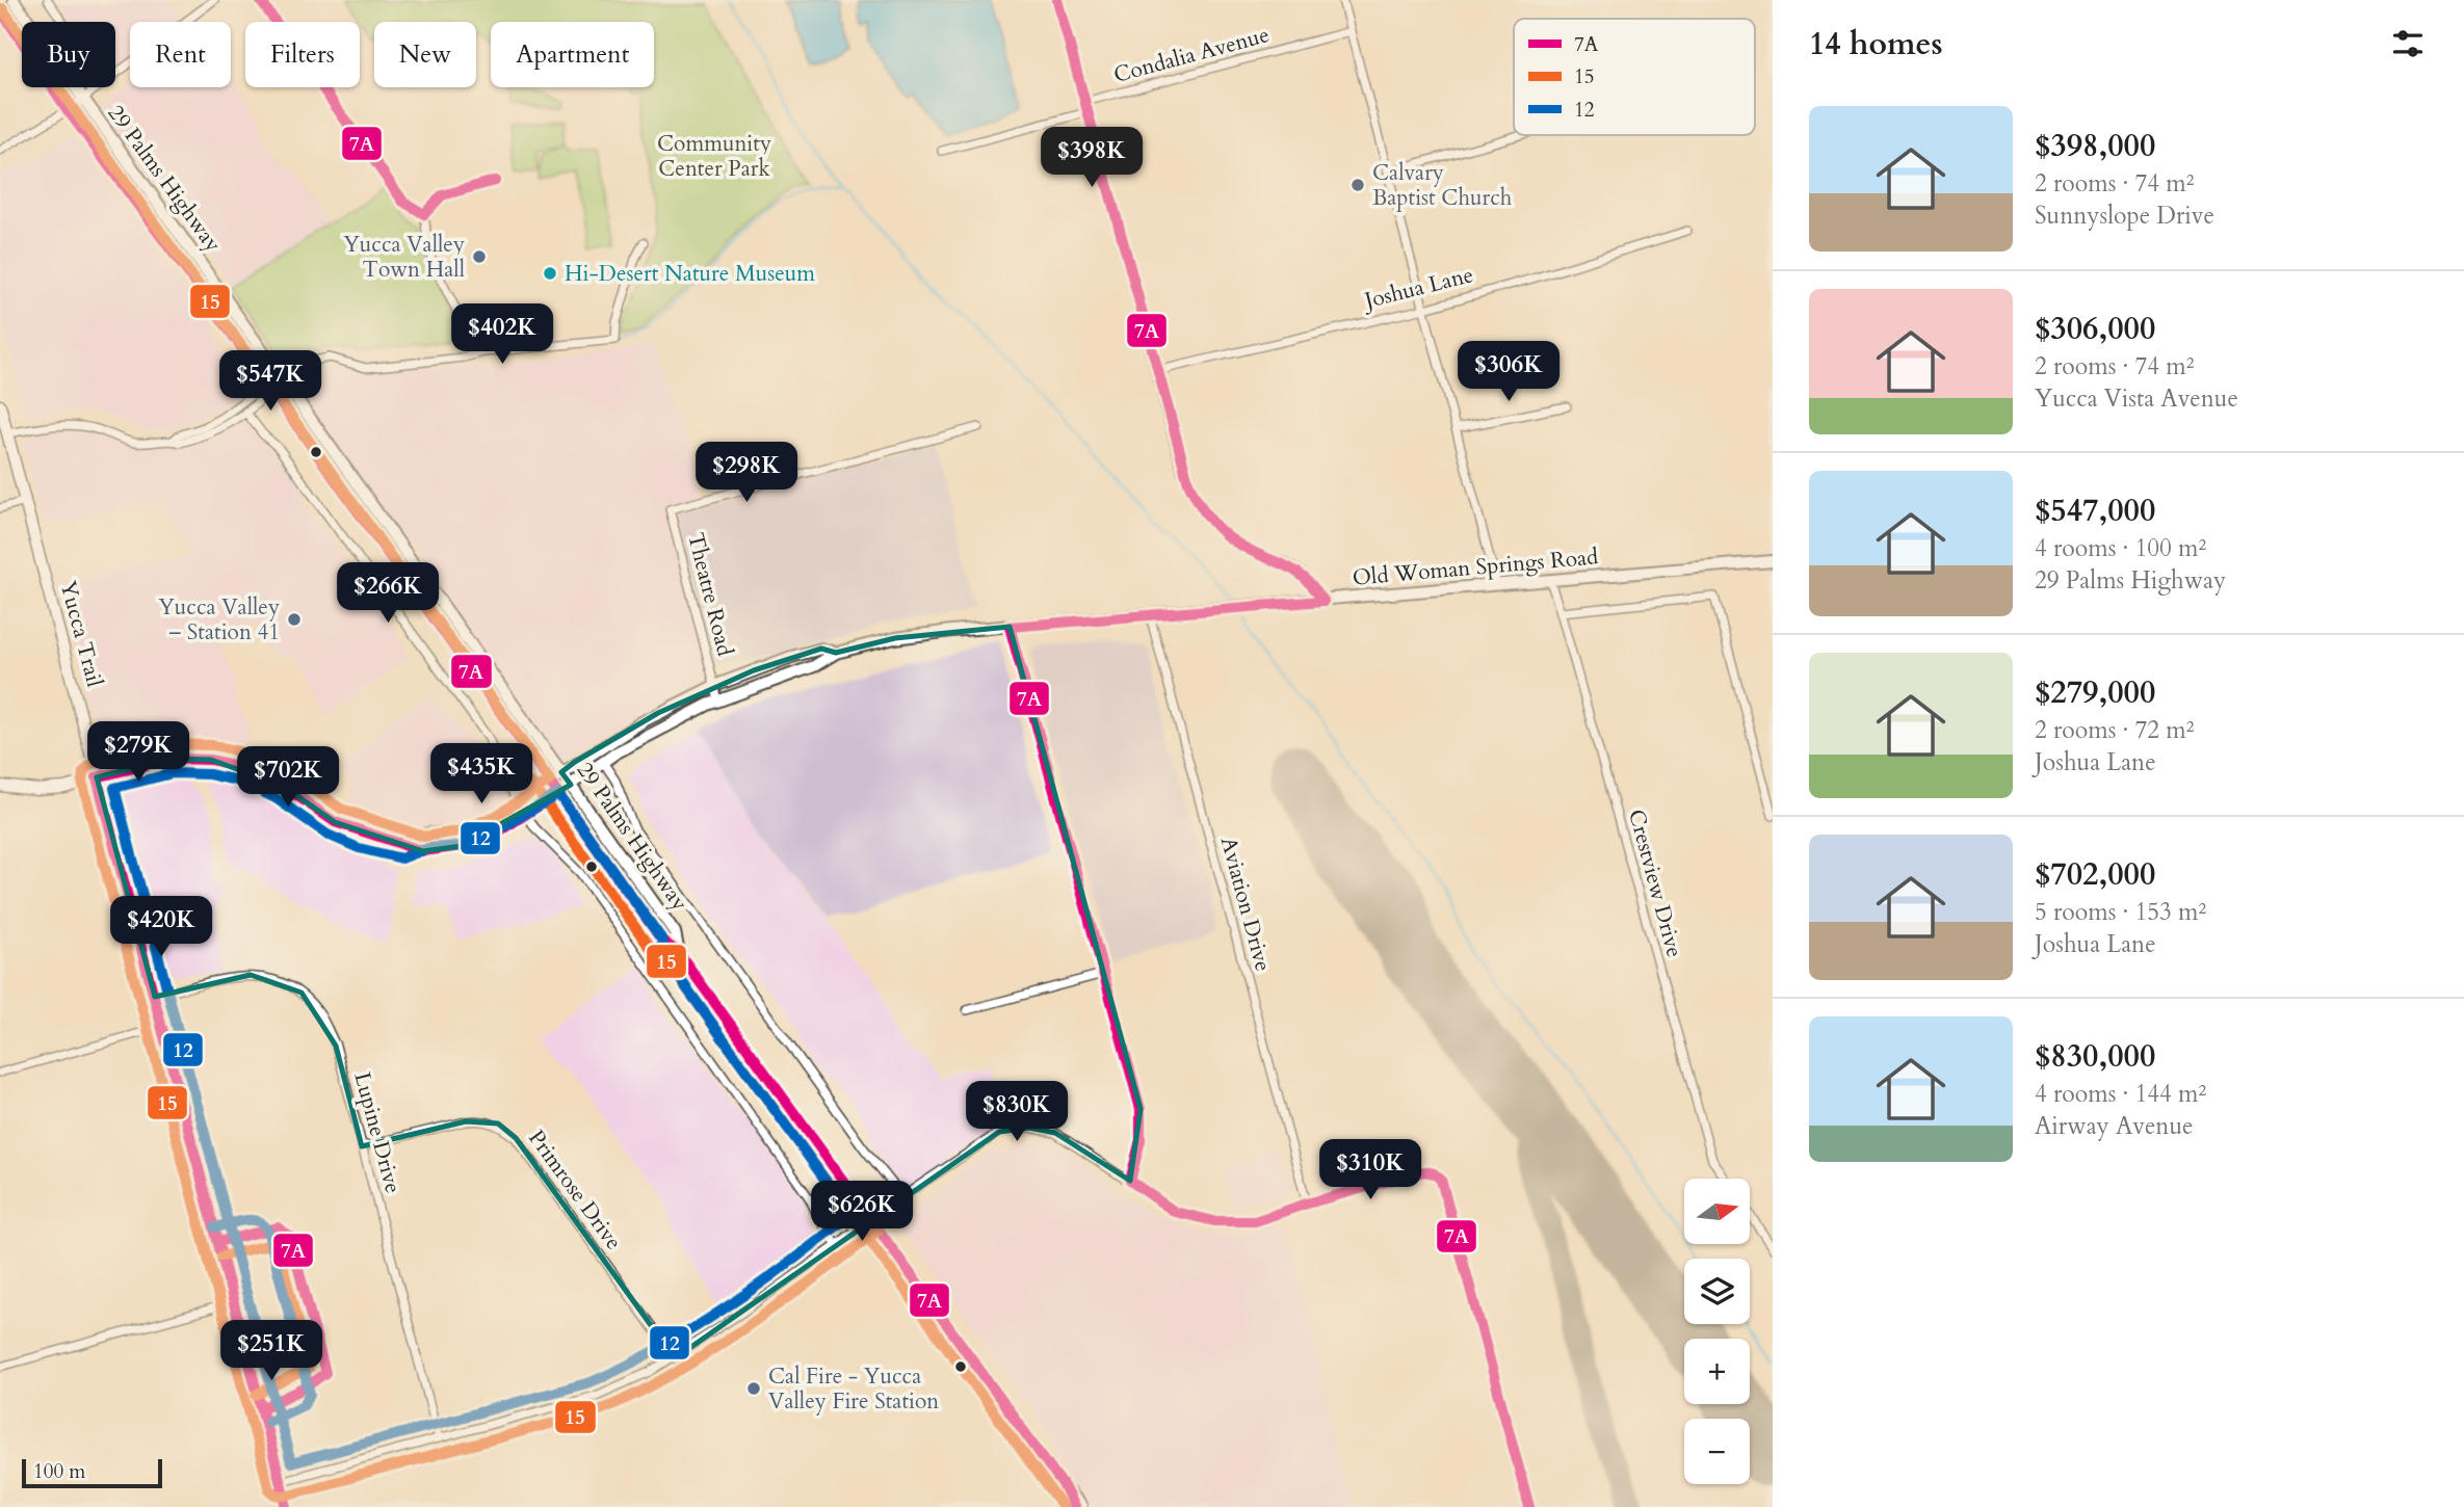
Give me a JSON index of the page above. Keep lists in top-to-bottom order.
{
  "streets": {
    "main road": ["29 Palms Highway", "Old Woman Springs Road", "Yucca Trail"],
    "street": [
      "Condalia Avenue",
      "Joshua Lane",
      "Theatre Road",
      "Crestview Drive",
      "Aviation Drive",
      "Lupine Drive",
      "Primrose Drive"
    ]
  },
  "crossings": [
    ["29 Palms Highway", "Old Woman Springs Road"],
    ["Old Woman Springs Road", "Theatre Road"],
    ["Old Woman Springs Road", "Crestview Drive"],
    ["Old Woman Springs Road", "Aviation Drive"],
    ["Yucca Trail", "Lupine Drive"],
    ["Lupine Drive", "Primrose Drive"]
  ],
  "parks": ["Community Center Park"],
  "places": [
    "Calvary Baptist Church",
    "Yucca Valley Town Hall",
    "Hi-Desert Nature Museum",
    "Yucca Valley – Station 41",
    "Cal Fire - Yucca Valley Fire Station"
  ],
  "lines": ["transit line 7A", "transit line 15", "transit line 12"],
  "legend": ["7A", "15", "12"],
  "scale_bar": "100 m",
  "north": "right",
  "page": {
    "heading": "14 homes",
    "chip": [
      "Buy",
      "Rent",
      "Filters",
      "New",
      "Apartment"
    ],
    "list": [
      {
        "name": "$398,000",
        "note": "2 rooms · 74 m² · Sunnyslope Drive"
      },
      {
        "name": "$306,000",
        "note": "2 rooms · 74 m² · Yucca Vista Avenue"
      },
      {
        "name": "$547,000",
        "note": "4 rooms · 100 m² · 29 Palms Highway"
      },
      {
        "name": "$279,000",
        "note": "2 rooms · 72 m² · Joshua Lane"
      },
      {
        "name": "$702,000",
        "note": "5 rooms · 153 m² · Joshua Lane"
      },
      {
        "name": "$830,000",
        "note": "4 rooms · 144 m² · Airway Avenue"
      }
    ],
    "price": [
      "$398K",
      "$402K",
      "$306K",
      "$547K",
      "$298K",
      "$266K",
      "$279K",
      "$435K",
      "$702K",
      "$420K",
      "$830K",
      "$310K",
      "$626K",
      "$251K"
    ],
    "map_buttons": ["+", "−"],
    "scale": "100 m"
  }
}
